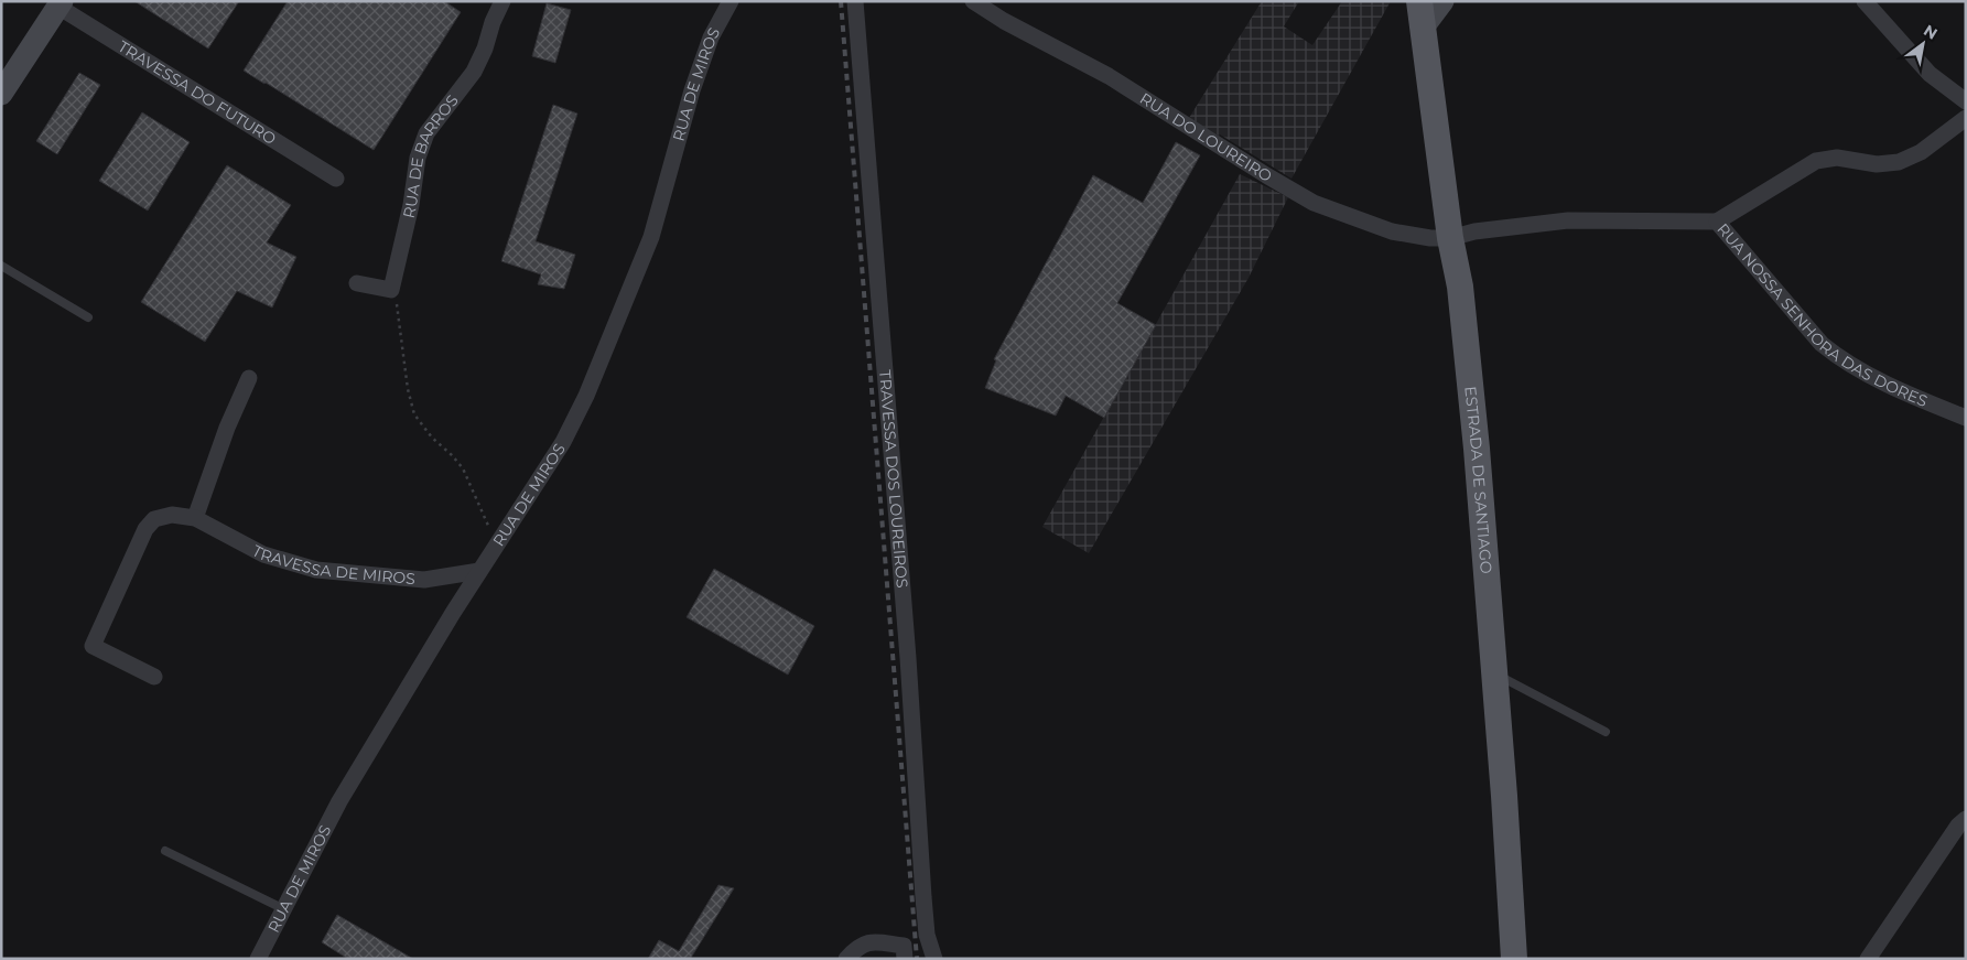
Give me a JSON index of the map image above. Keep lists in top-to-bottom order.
{
  "streets": {
    "main road": ["ESTRADA DE SANTIAGO"],
    "street": [
      "RUA DE MIROS",
      "TRAVESSA DO FUTURO",
      "RUA DO LOUREIRO",
      "RUA DE BARROS",
      "RUA NOSSA SENHORA DAS DORES",
      "TRAVESSA DOS LOUREIROS",
      "TRAVESSA DE MIROS"
    ]
  },
  "crossings": [
    ["RUA DE MIROS", "TRAVESSA DE MIROS"],
    ["RUA DO LOUREIRO", "RUA NOSSA SENHORA DAS DORES"],
    ["RUA DO LOUREIRO", "ESTRADA DE SANTIAGO"],
    ["RUA NOSSA SENHORA DAS DORES", "ESTRADA DE SANTIAGO"]
  ],
  "north": "top right"
}
